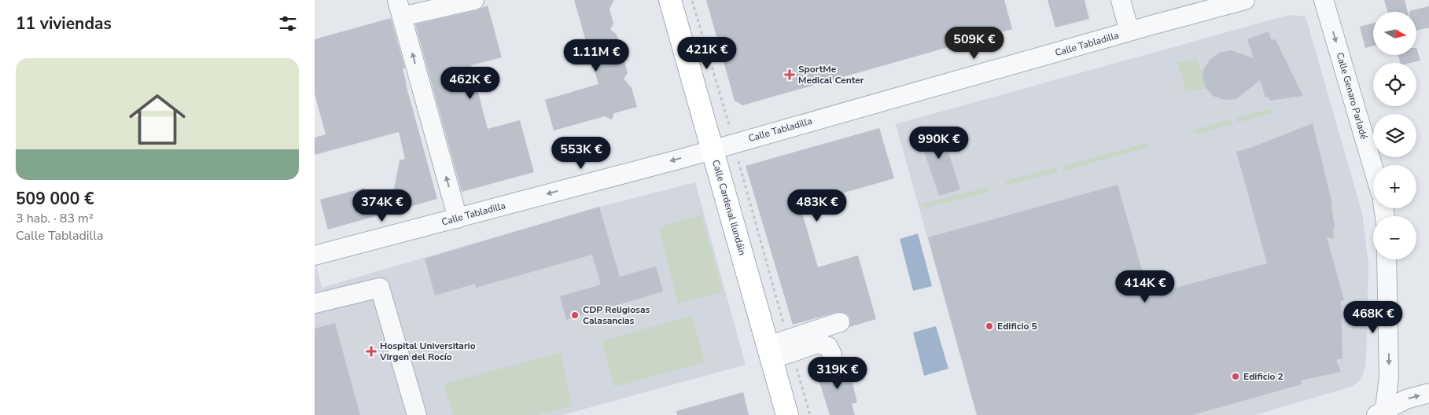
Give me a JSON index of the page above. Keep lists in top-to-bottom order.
{
  "streets": {
    "main road": ["Calle Cardenal Ilundáin"],
    "street": ["Calle Tabladilla", "Calle Genaro Parladé"]
  },
  "crossings": [
    ["Calle Tabladilla", "Calle Cardenal Ilundáin"]
  ],
  "one_way": ["Calle Genaro Parladé"],
  "places": {
    "health": ["SportMe Medical Center", "Hospital Universitario Virgen del Rocío"],
    "other": ["CDP Religiosas Calasancias", "Edificio 5", "Edificio 2"]
  },
  "north": "right",
  "page": {
    "heading": "11 viviendas",
    "map_buttons": ["+", "−"],
    "price": [
      "509K €",
      "421K €",
      "1.11M €",
      "462K €",
      "990K €",
      "553K €",
      "374K €",
      "483K €",
      "414K €",
      "468K €",
      "319K €"
    ],
    "list": [
      {
        "name": "509 000 €",
        "note": "3 hab. · 83 m² · Calle Tabladilla"
      }
    ]
  }
}
